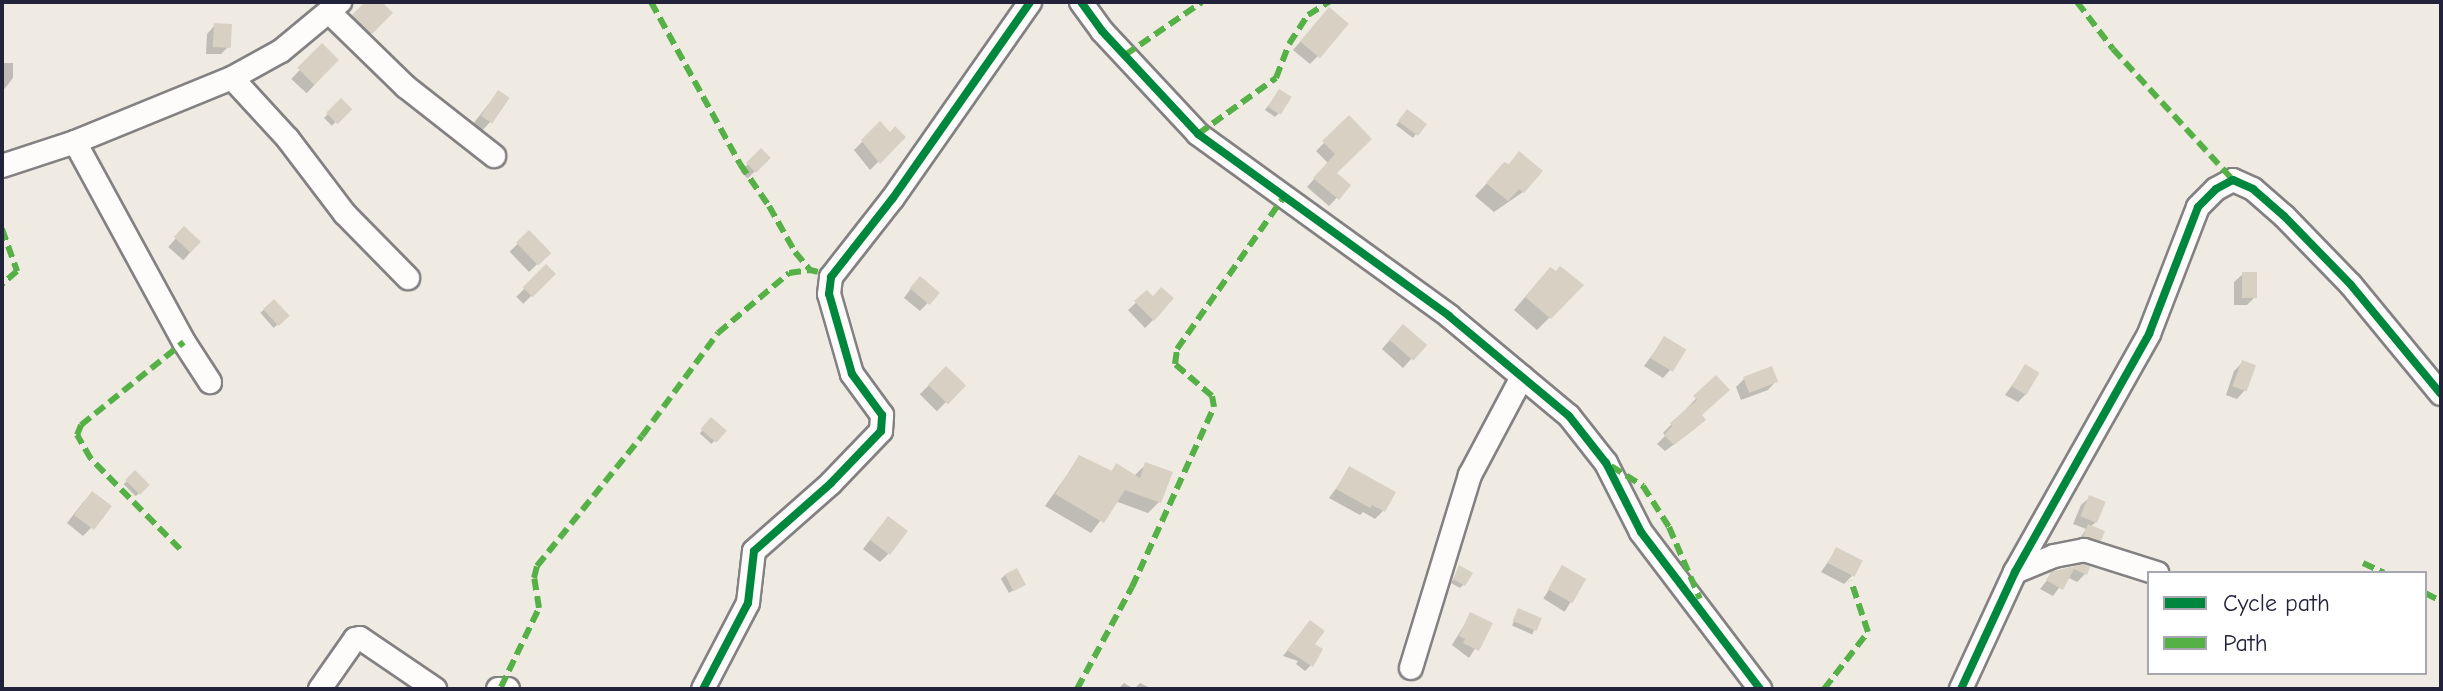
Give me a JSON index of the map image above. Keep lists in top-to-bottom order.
{
  "legend": ["Cycle path", "Path"]
}
